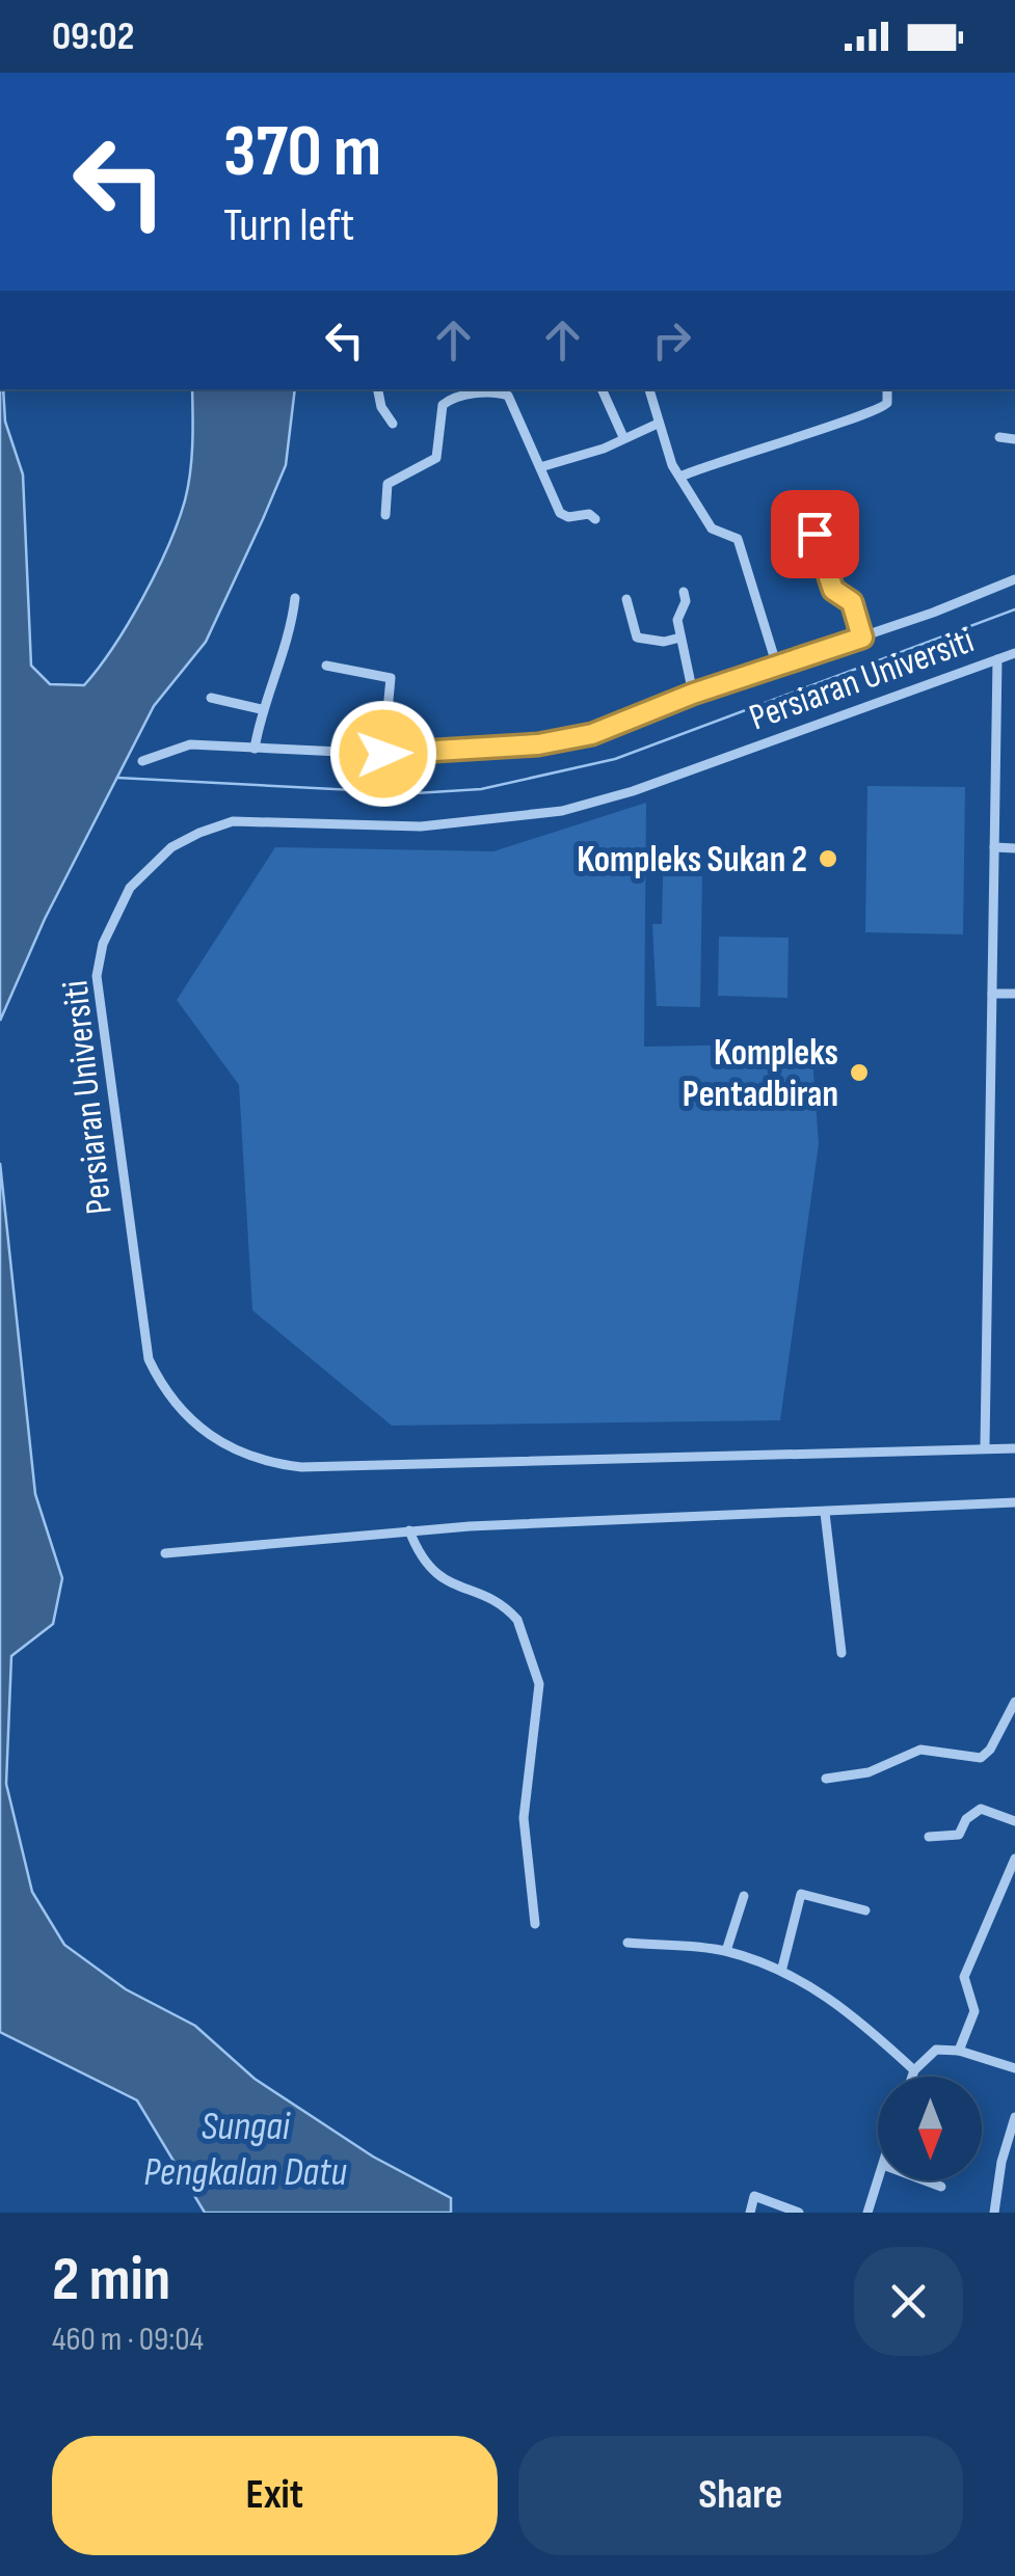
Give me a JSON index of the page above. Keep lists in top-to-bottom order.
{
  "streets": {
    "street": ["Persiaran Universiti"]
  },
  "water": ["Sungai Pengkalan Datu"],
  "places": ["Kompleks Sukan 2", "Kompleks Pentadbiran"],
  "north": "bottom",
  "page": {
    "status": "09:02",
    "turn": ["370 m", "Turn left"],
    "heading": ["2 min", "460 m · 09:04"],
    "buttons": ["Exit", "Share"]
  }
}
